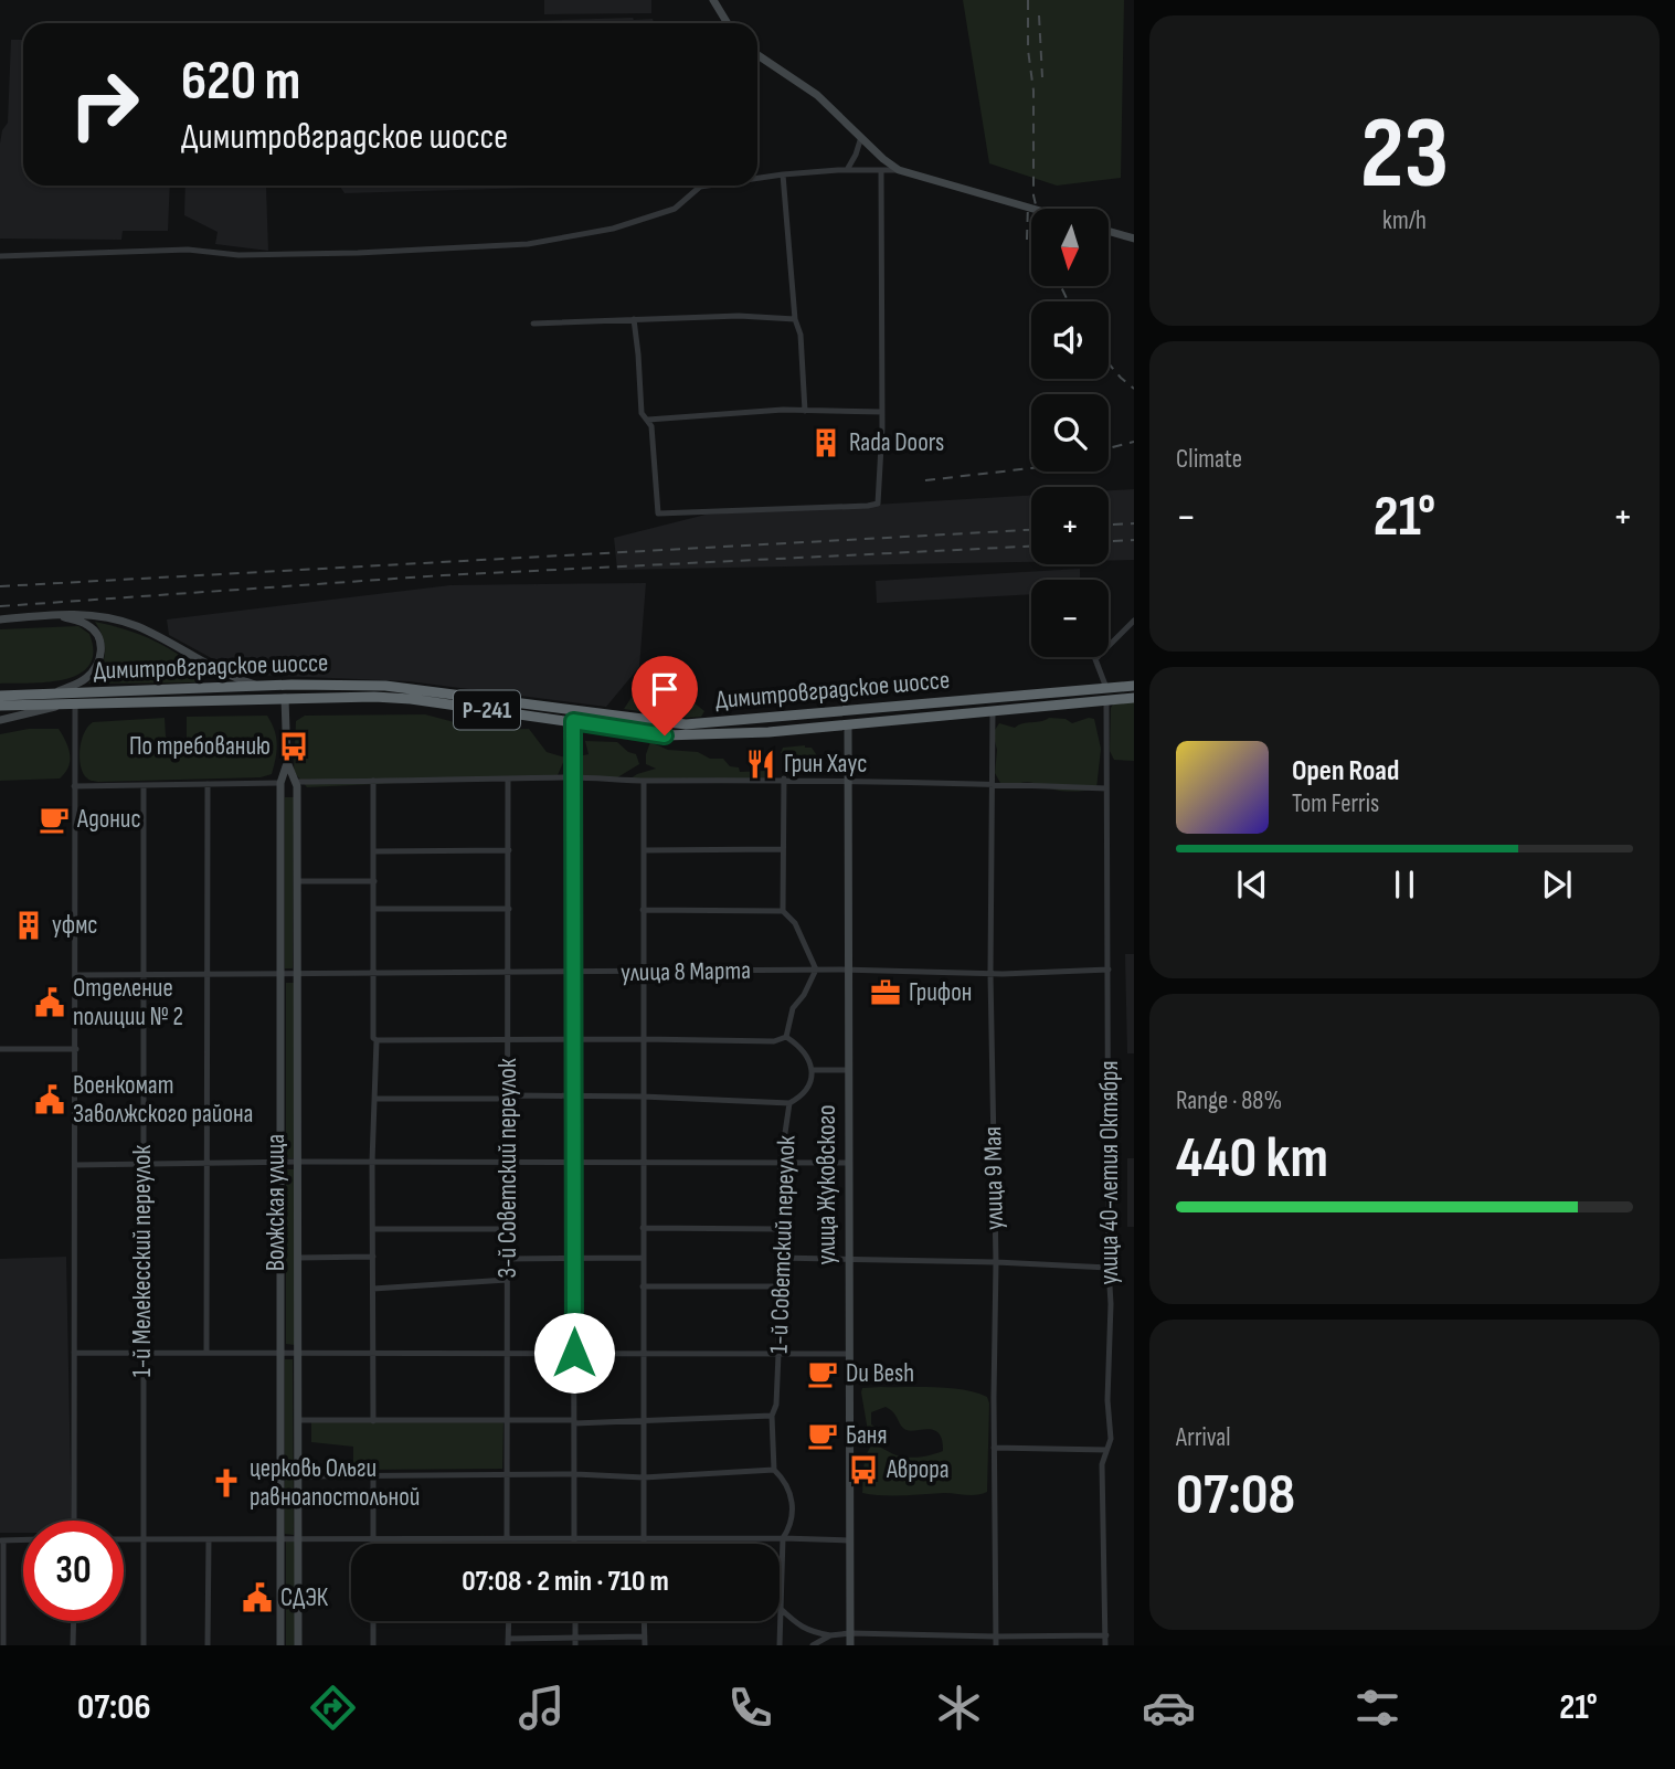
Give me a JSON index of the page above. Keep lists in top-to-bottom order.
{
  "streets": {
    "highway": ["Димитровградское шоссе", "Р-241", "Волжская улица"],
    "main road": ["улица Жуковского"],
    "street": [
      "улица 8 Марта",
      "3-й Советский переулок",
      "улица 40-летия Октября",
      "улица 9 Мая",
      "1-й Советский переулок",
      "1-й Мелекесский переулок"
    ]
  },
  "crossings": [
    ["Димитровградское шоссе", "Р-241"],
    ["Димитровградское шоссе", "улица 40-летия Октября"],
    ["Димитровградское шоссе", "улица 9 Мая"],
    ["Димитровградское шоссе", "улица Жуковского"],
    ["Димитровградское шоссе", "Волжская улица"],
    ["улица 8 Марта", "3-й Советский переулок"],
    ["улица 8 Марта", "улица 40-летия Октября"],
    ["улица 8 Марта", "улица 9 Мая"],
    ["улица 8 Марта", "улица Жуковского"],
    ["улица 8 Марта", "Волжская улица"],
    ["улица 8 Марта", "1-й Мелекесский переулок"]
  ],
  "places": {
    "building": ["Rada Doors", "уфмс"],
    "bus stop": ["По требованию", "Аврора"],
    "restaurant": ["Грин Хаус"],
    "cafe": ["Адонис", "Du Besh", "Баня"],
    "office": ["Грифон"],
    "public building": ["Отделение полиции № 2", "Военкомат Заволжского района", "СДЭК"],
    "church": ["церковь Ольги равноапостольной"]
  },
  "north": "bottom",
  "page": {
    "tile": [
      ["23", "km/h"],
      "Climate",
      ["Range · 88%", "440 km"],
      ["Arrival", "07:08"]
    ],
    "turn": ["620 m", "Димитровградское шоссе"],
    "map_buttons": ["+", "−"],
    "heat": ["−", "21°", "+"],
    "song": ["Open Road", "Tom Ferris"],
    "limit": "30",
    "trip": "07:08 · 2 min · 710 m",
    "tabs": ["07:06", "21°"]
  }
}
